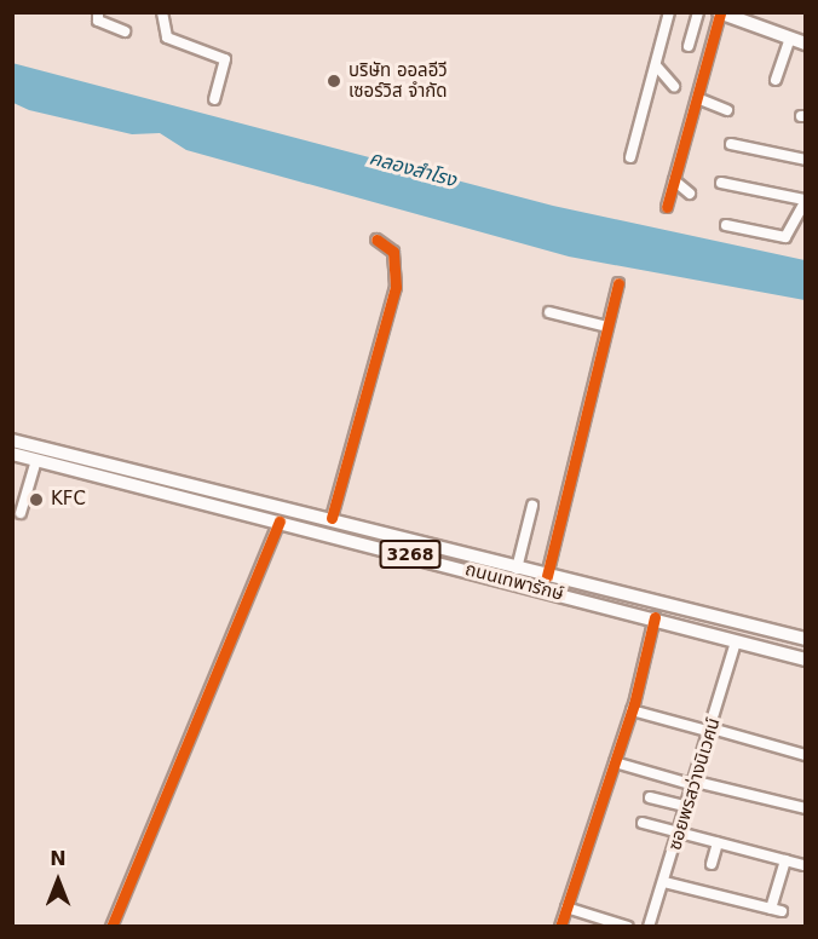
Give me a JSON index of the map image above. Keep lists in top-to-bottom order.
{
  "streets": {
    "main road": ["3268", "ถนนเทพารักษ์"],
    "street": ["ซอยพรสว่างนิเวศน์"]
  },
  "crossings": [
    ["ถนนเทพารักษ์", "ซอยพรสว่างนิเวศน์"]
  ],
  "water": ["คลองสำโรง"],
  "places": ["บริษัท ออลอีวี เซอร์วิส จำกัด", "KFC"],
  "north": "top"
}
